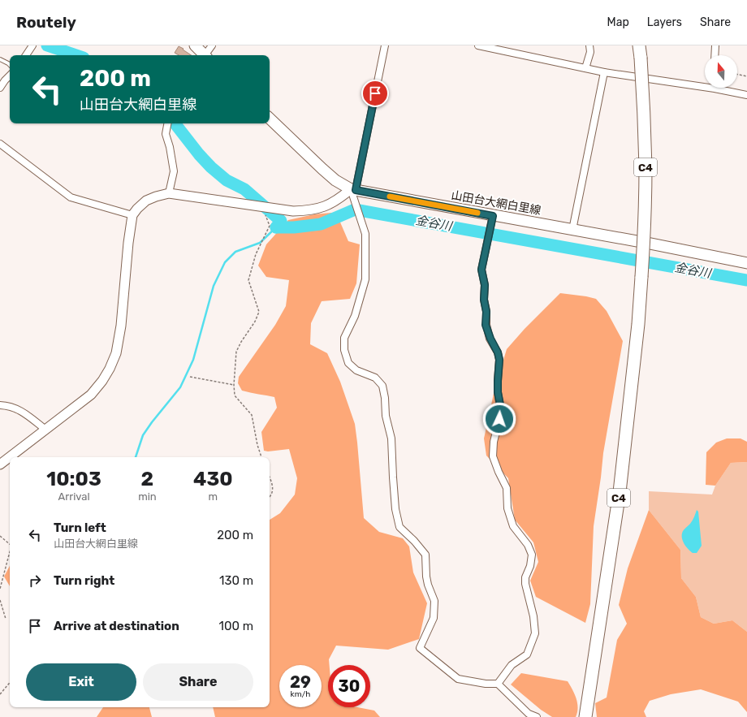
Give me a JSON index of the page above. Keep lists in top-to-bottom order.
{
  "streets": {
    "highway": ["C4"],
    "main road": ["山田台大網白里線"]
  },
  "water": ["金谷川"],
  "north": "top",
  "page": {
    "header": "Routely",
    "nav": ["Map", "Layers", "Share"],
    "turn": ["200 m", "山田台大網白里線"],
    "eta": [
      "10:03",
      "Arrival",
      "2",
      "min",
      "430",
      "m"
    ],
    "list": [
      {
        "name": "Turn left",
        "note": "山田台大網白里線",
        "value": "200 m"
      },
      {
        "name": "Turn right",
        "value": "130 m"
      },
      {
        "name": "Arrive at destination",
        "value": "100 m"
      }
    ],
    "buttons": ["Exit", "Share"],
    "speed": "29 km/h",
    "limit": "30"
  }
}
